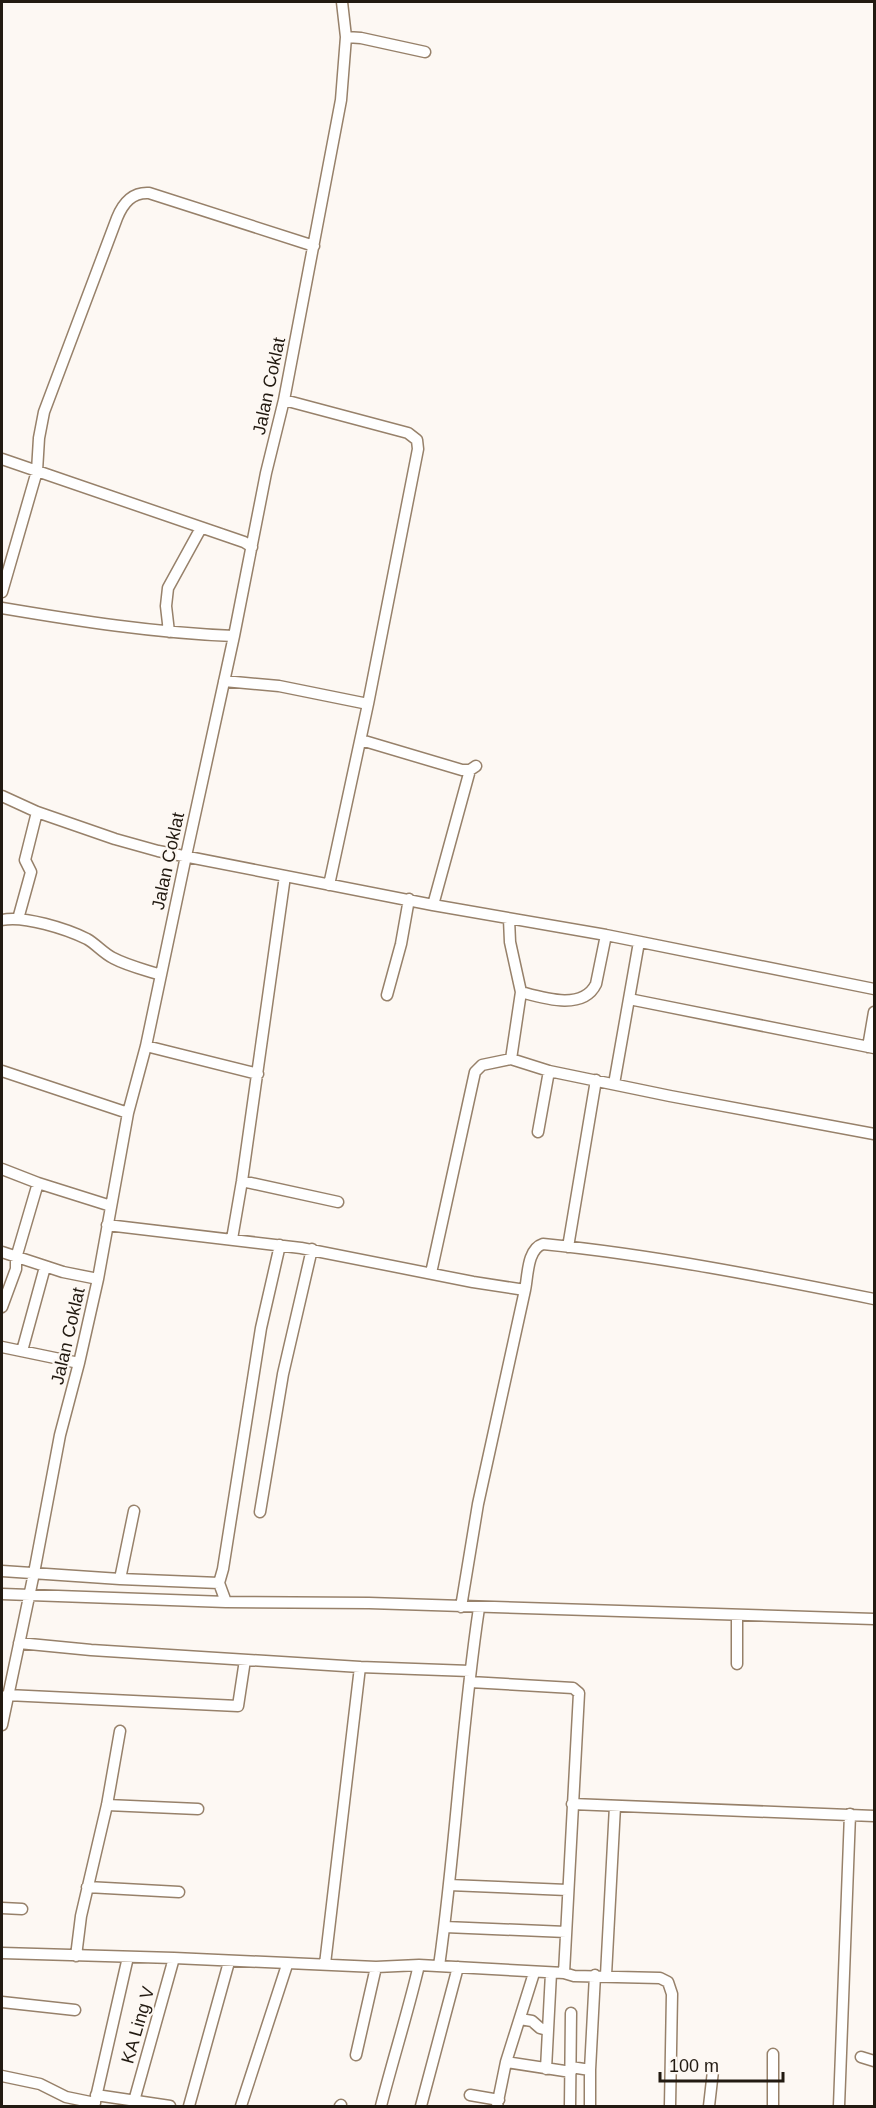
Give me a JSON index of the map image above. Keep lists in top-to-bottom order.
{
  "streets": {
    "street": ["Jalan Coklat", "KA Ling V"]
  },
  "scale_bar": "100 m"
}
